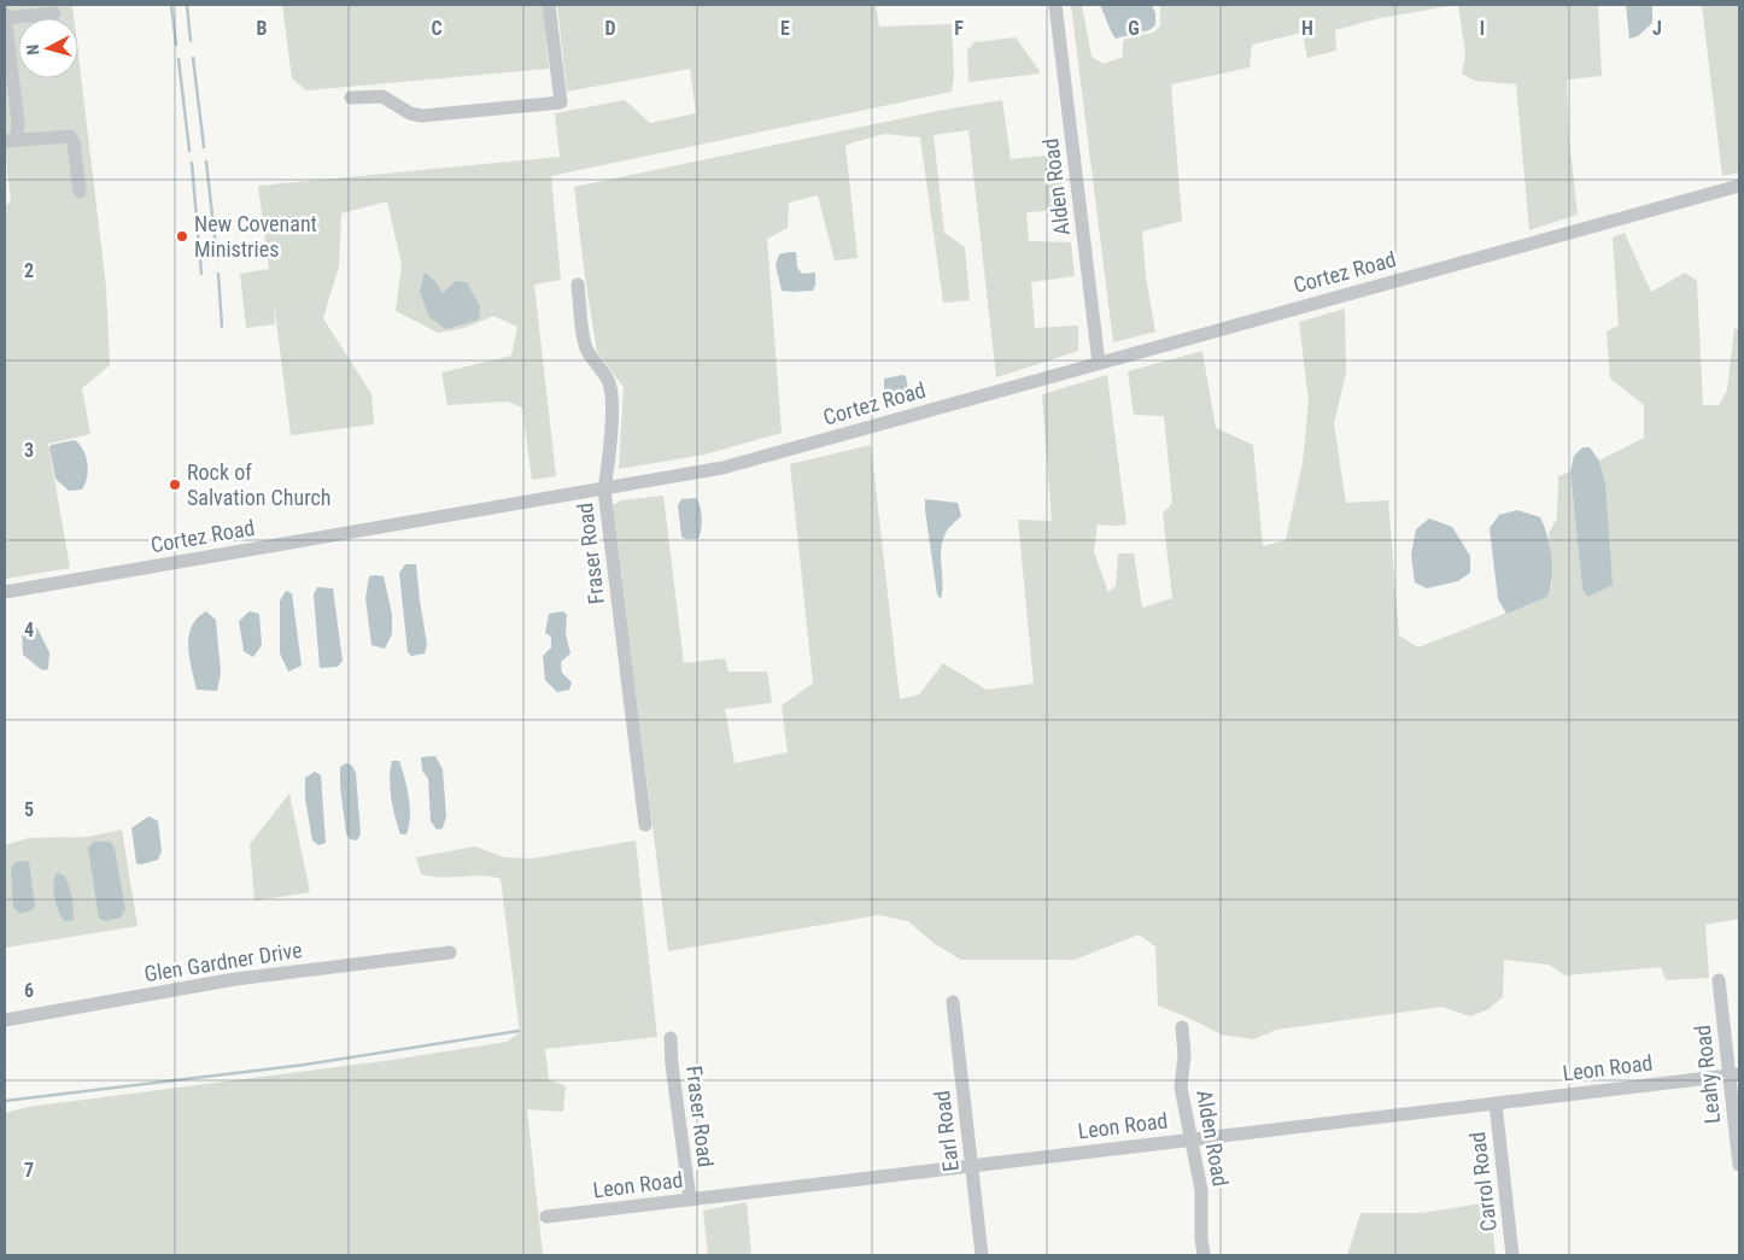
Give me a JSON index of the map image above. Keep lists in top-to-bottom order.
{
  "streets": {
    "street": [
      "Alden Road",
      "Cortez Road",
      "Fraser Road",
      "Glen Gardner Drive",
      "Leon Road",
      "Leahy Road",
      "Earl Road",
      "Carrol Road"
    ]
  },
  "crossings": [
    ["Alden Road", "Cortez Road"],
    ["Alden Road", "Leon Road"],
    ["Cortez Road", "Fraser Road"],
    ["Fraser Road", "Leon Road"],
    ["Leon Road", "Leahy Road"],
    ["Leon Road", "Earl Road"],
    ["Leon Road", "Carrol Road"]
  ],
  "places": ["New Covenant Ministries", "Rock of Salvation Church"],
  "north": "left",
  "grid": {
    "columns": [
      "B",
      "C",
      "D",
      "E",
      "F",
      "G",
      "H",
      "I",
      "J"
    ],
    "rows": [
      "2",
      "3",
      "4",
      "5",
      "6",
      "7"
    ]
  }
}
